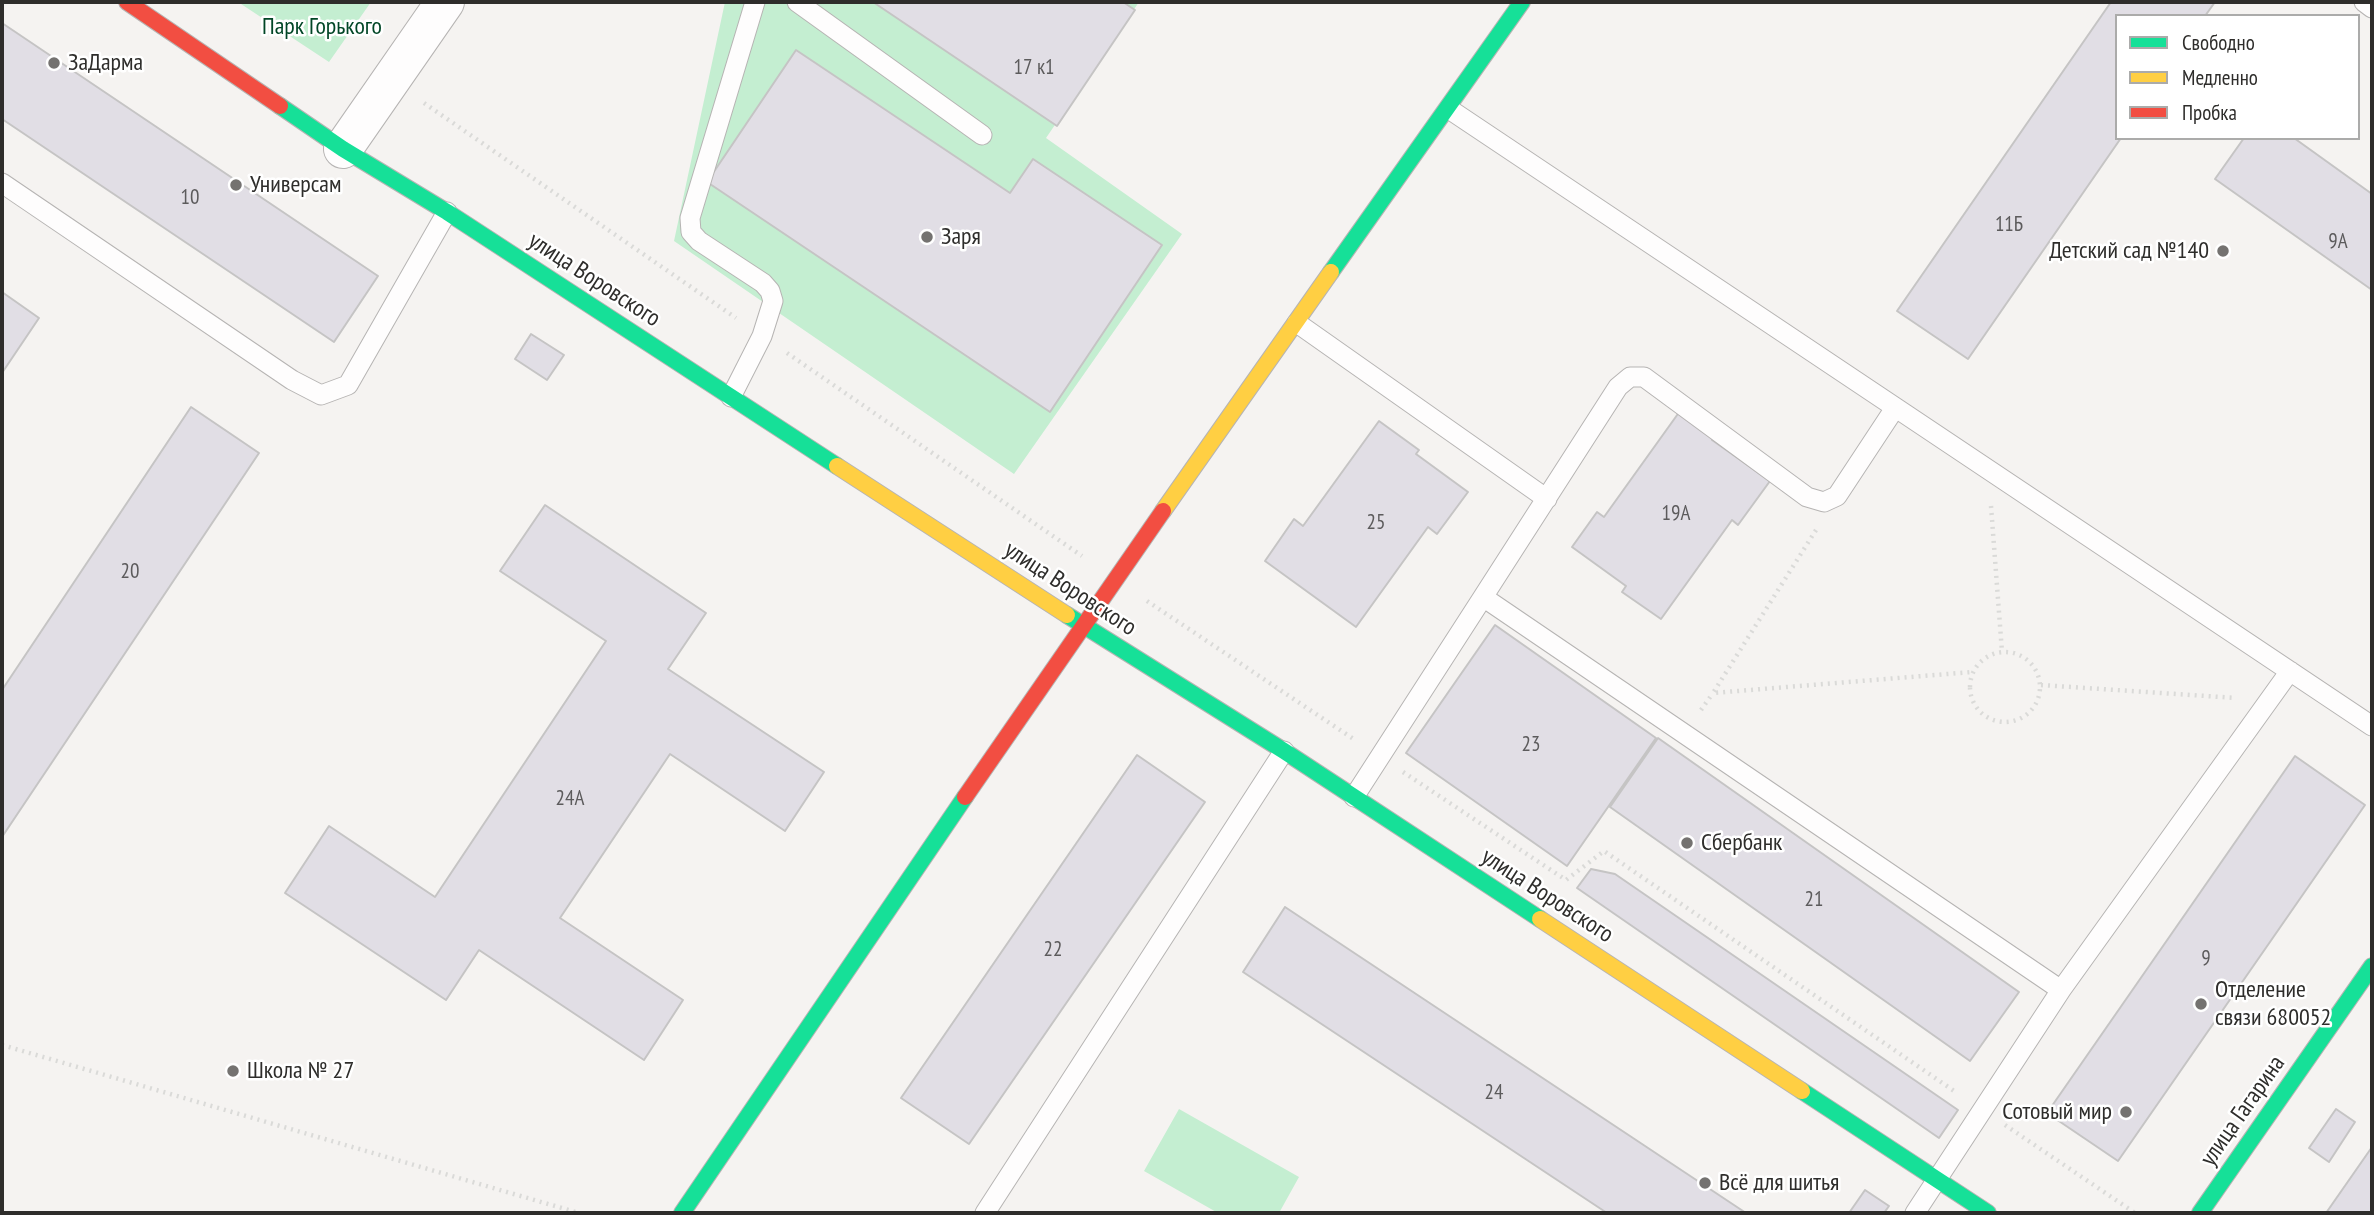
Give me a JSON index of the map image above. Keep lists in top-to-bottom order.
{
  "streets": {
    "street": ["улица Воровского", "улица Гагарина"]
  },
  "parks": ["Парк Горького"],
  "places": [
    "ЗаДарма",
    "Универсам",
    "Заря",
    "Детский сад №140",
    "Сбербанк",
    "Отделение связи 680052",
    "Школа № 27",
    "Сотовый мир",
    "Всё для шитья"
  ],
  "house_numbers": [
    "17 к1",
    "10",
    "11Б",
    "9А",
    "19А",
    "25",
    "20",
    "23",
    "24А",
    "21",
    "22",
    "9",
    "24"
  ],
  "legend": ["Свободно", "Медленно", "Пробка"]
}
